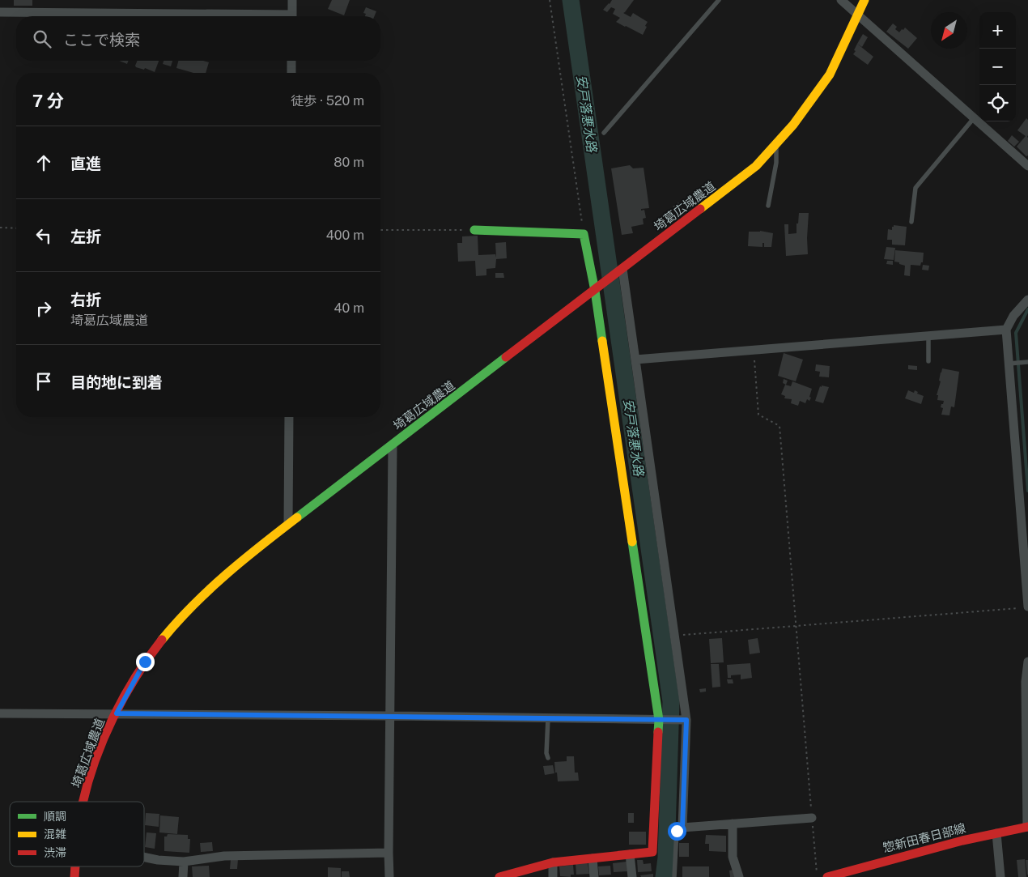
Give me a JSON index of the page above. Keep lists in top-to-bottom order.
{
  "streets": {
    "street": ["埼葛広域農道", "惣新田春日部線"]
  },
  "water": ["安戸落悪水路"],
  "legend": ["順調", "混雑", "渋滞"],
  "north": "bottom left",
  "page": {
    "map_buttons": ["+", "−"],
    "search": "ここで検索",
    "heading": ["7 分", "徒歩 · 520 m"],
    "list": [
      ["直進", "80 m"],
      ["左折", "400 m"],
      ["右折", "埼葛広域農道", "40 m"],
      "目的地に到着"
    ]
  }
}
